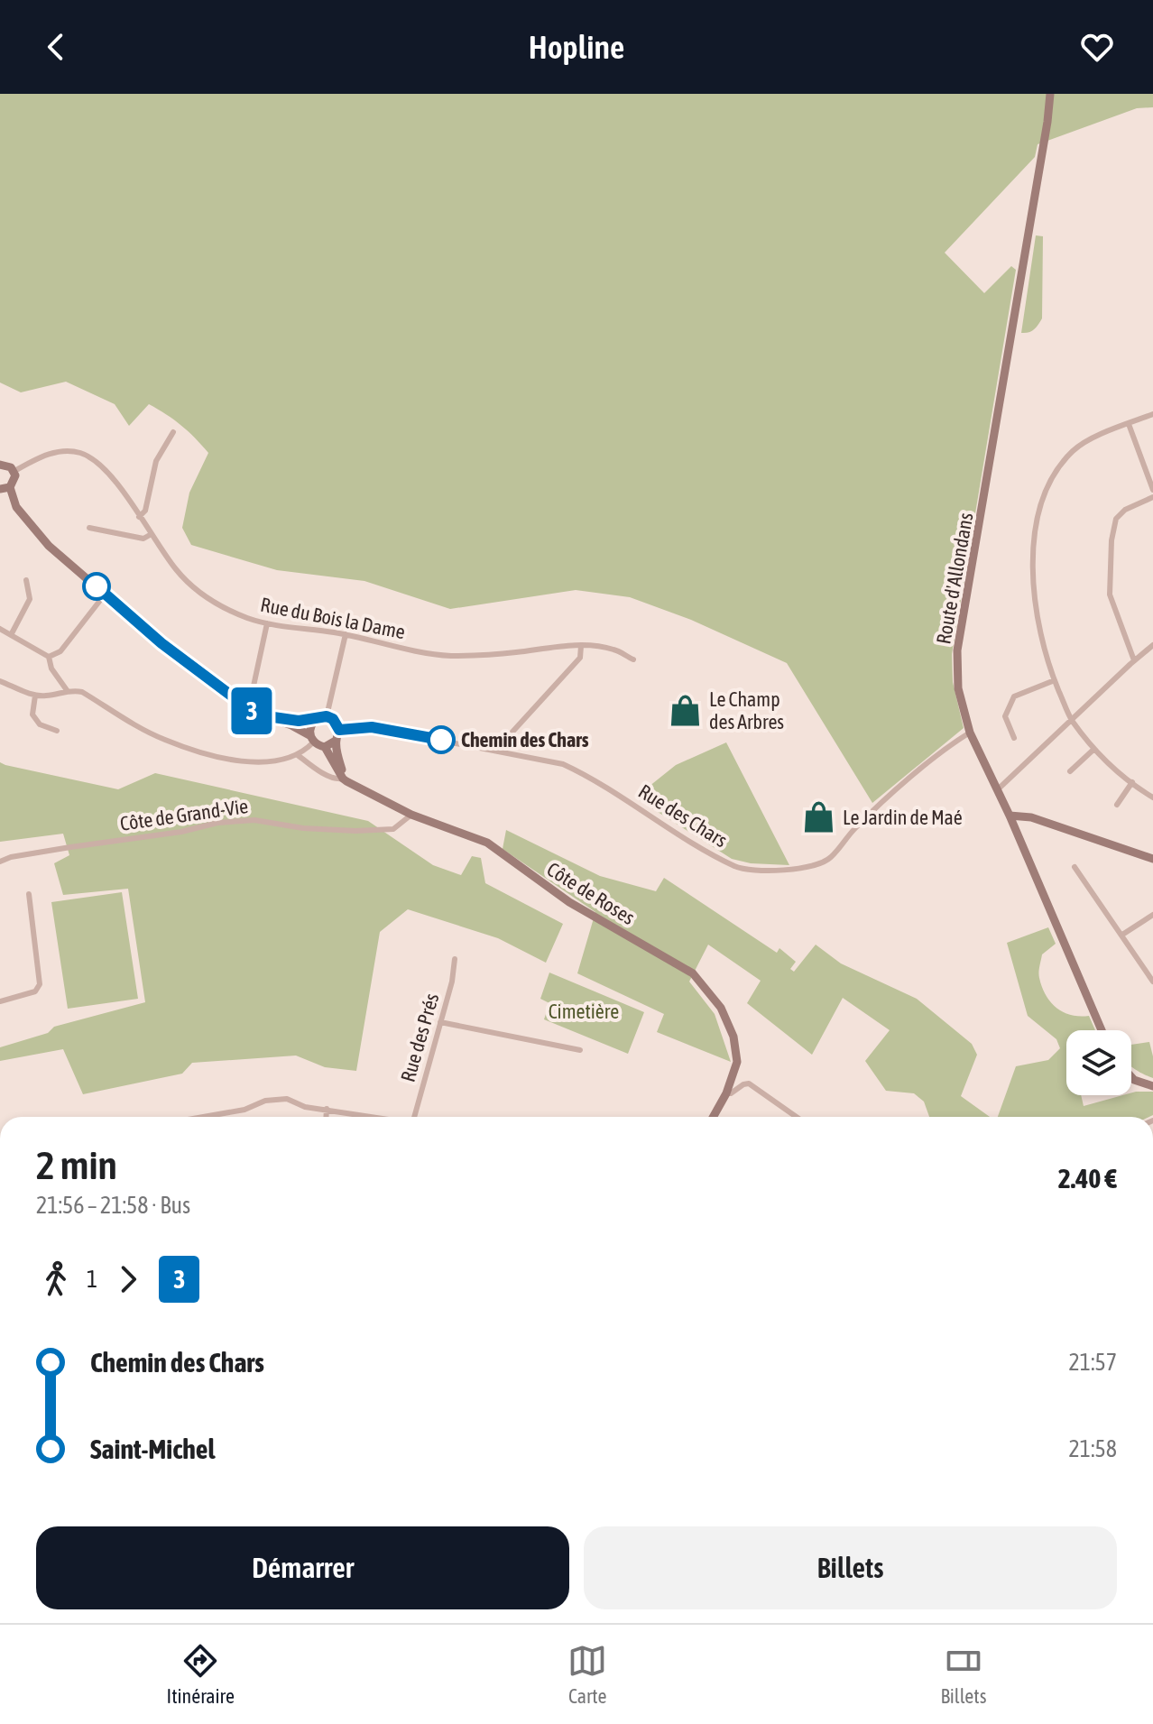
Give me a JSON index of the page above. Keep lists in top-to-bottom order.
{
  "streets": {
    "street": [
      "Route d'Allondans",
      "Rue du Bois la Dame",
      "Côte de Grand-Vie",
      "Rue des Chars",
      "Côte de Roses",
      "Rue des Prés"
    ]
  },
  "crossings": [
    ["Route d'Allondans", "Rue des Chars"],
    ["Côte de Grand-Vie", "Côte de Roses"]
  ],
  "parks": ["Cimetière"],
  "places": {
    "shop": ["Le Champ des Arbres", "Le Jardin de Maé"],
    "other": ["Chemin des Chars"]
  },
  "lines": ["bus line 3"],
  "page": {
    "header": "Hopline",
    "on_map": "3",
    "heading": ["2 min", "21:56 – 21:58 · Bus", "2.40 €"],
    "legs": ["1", "3"],
    "list": [
      {
        "name": "Chemin des Chars",
        "value": "21:57"
      },
      {
        "name": "Saint-Michel",
        "value": "21:58"
      }
    ],
    "buttons": ["Démarrer", "Billets"],
    "tabs": ["Itinéraire", "Carte", "Billets"]
  }
}
